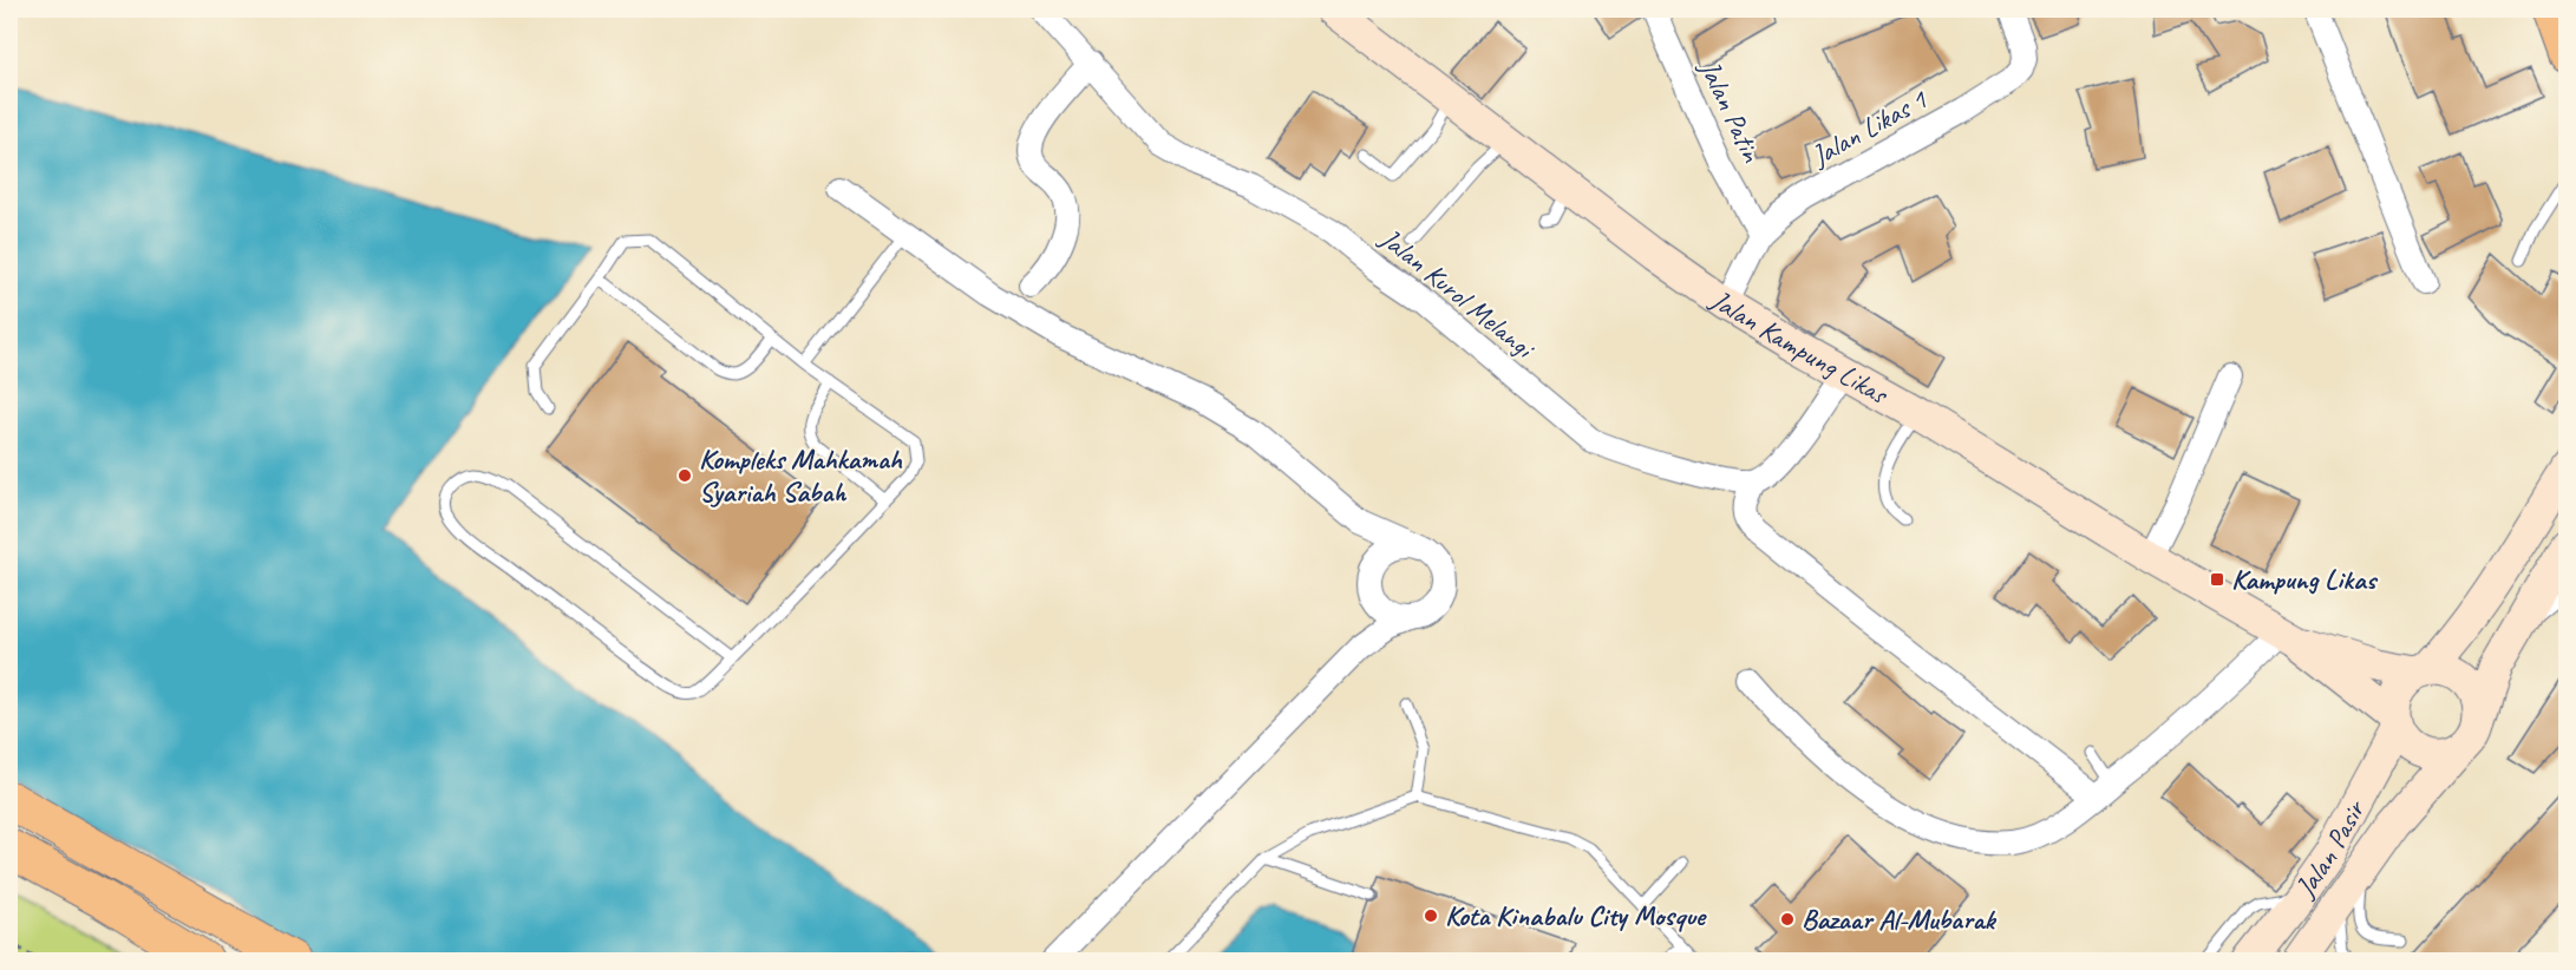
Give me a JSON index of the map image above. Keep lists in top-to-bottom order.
{
  "streets": {
    "main road": ["Jalan Kampung Likas", "Jalan Pasir"],
    "street": ["Jalan Patin", "Jalan Likas 1", "Jalan Kurol Melangi"]
  },
  "crossings": [
    ["Jalan Patin", "Jalan Likas 1"],
    ["Jalan Likas 1", "Jalan Kampung Likas"],
    ["Jalan Kampung Likas", "Jalan Pasir"]
  ],
  "places": {
    "other": ["Kompleks Mahkamah Syariah Sabah", "Kota Kinabalu City Mosque", "Bazaar Al-Mubarak"],
    "transit": ["Kampung Likas"]
  }
}
